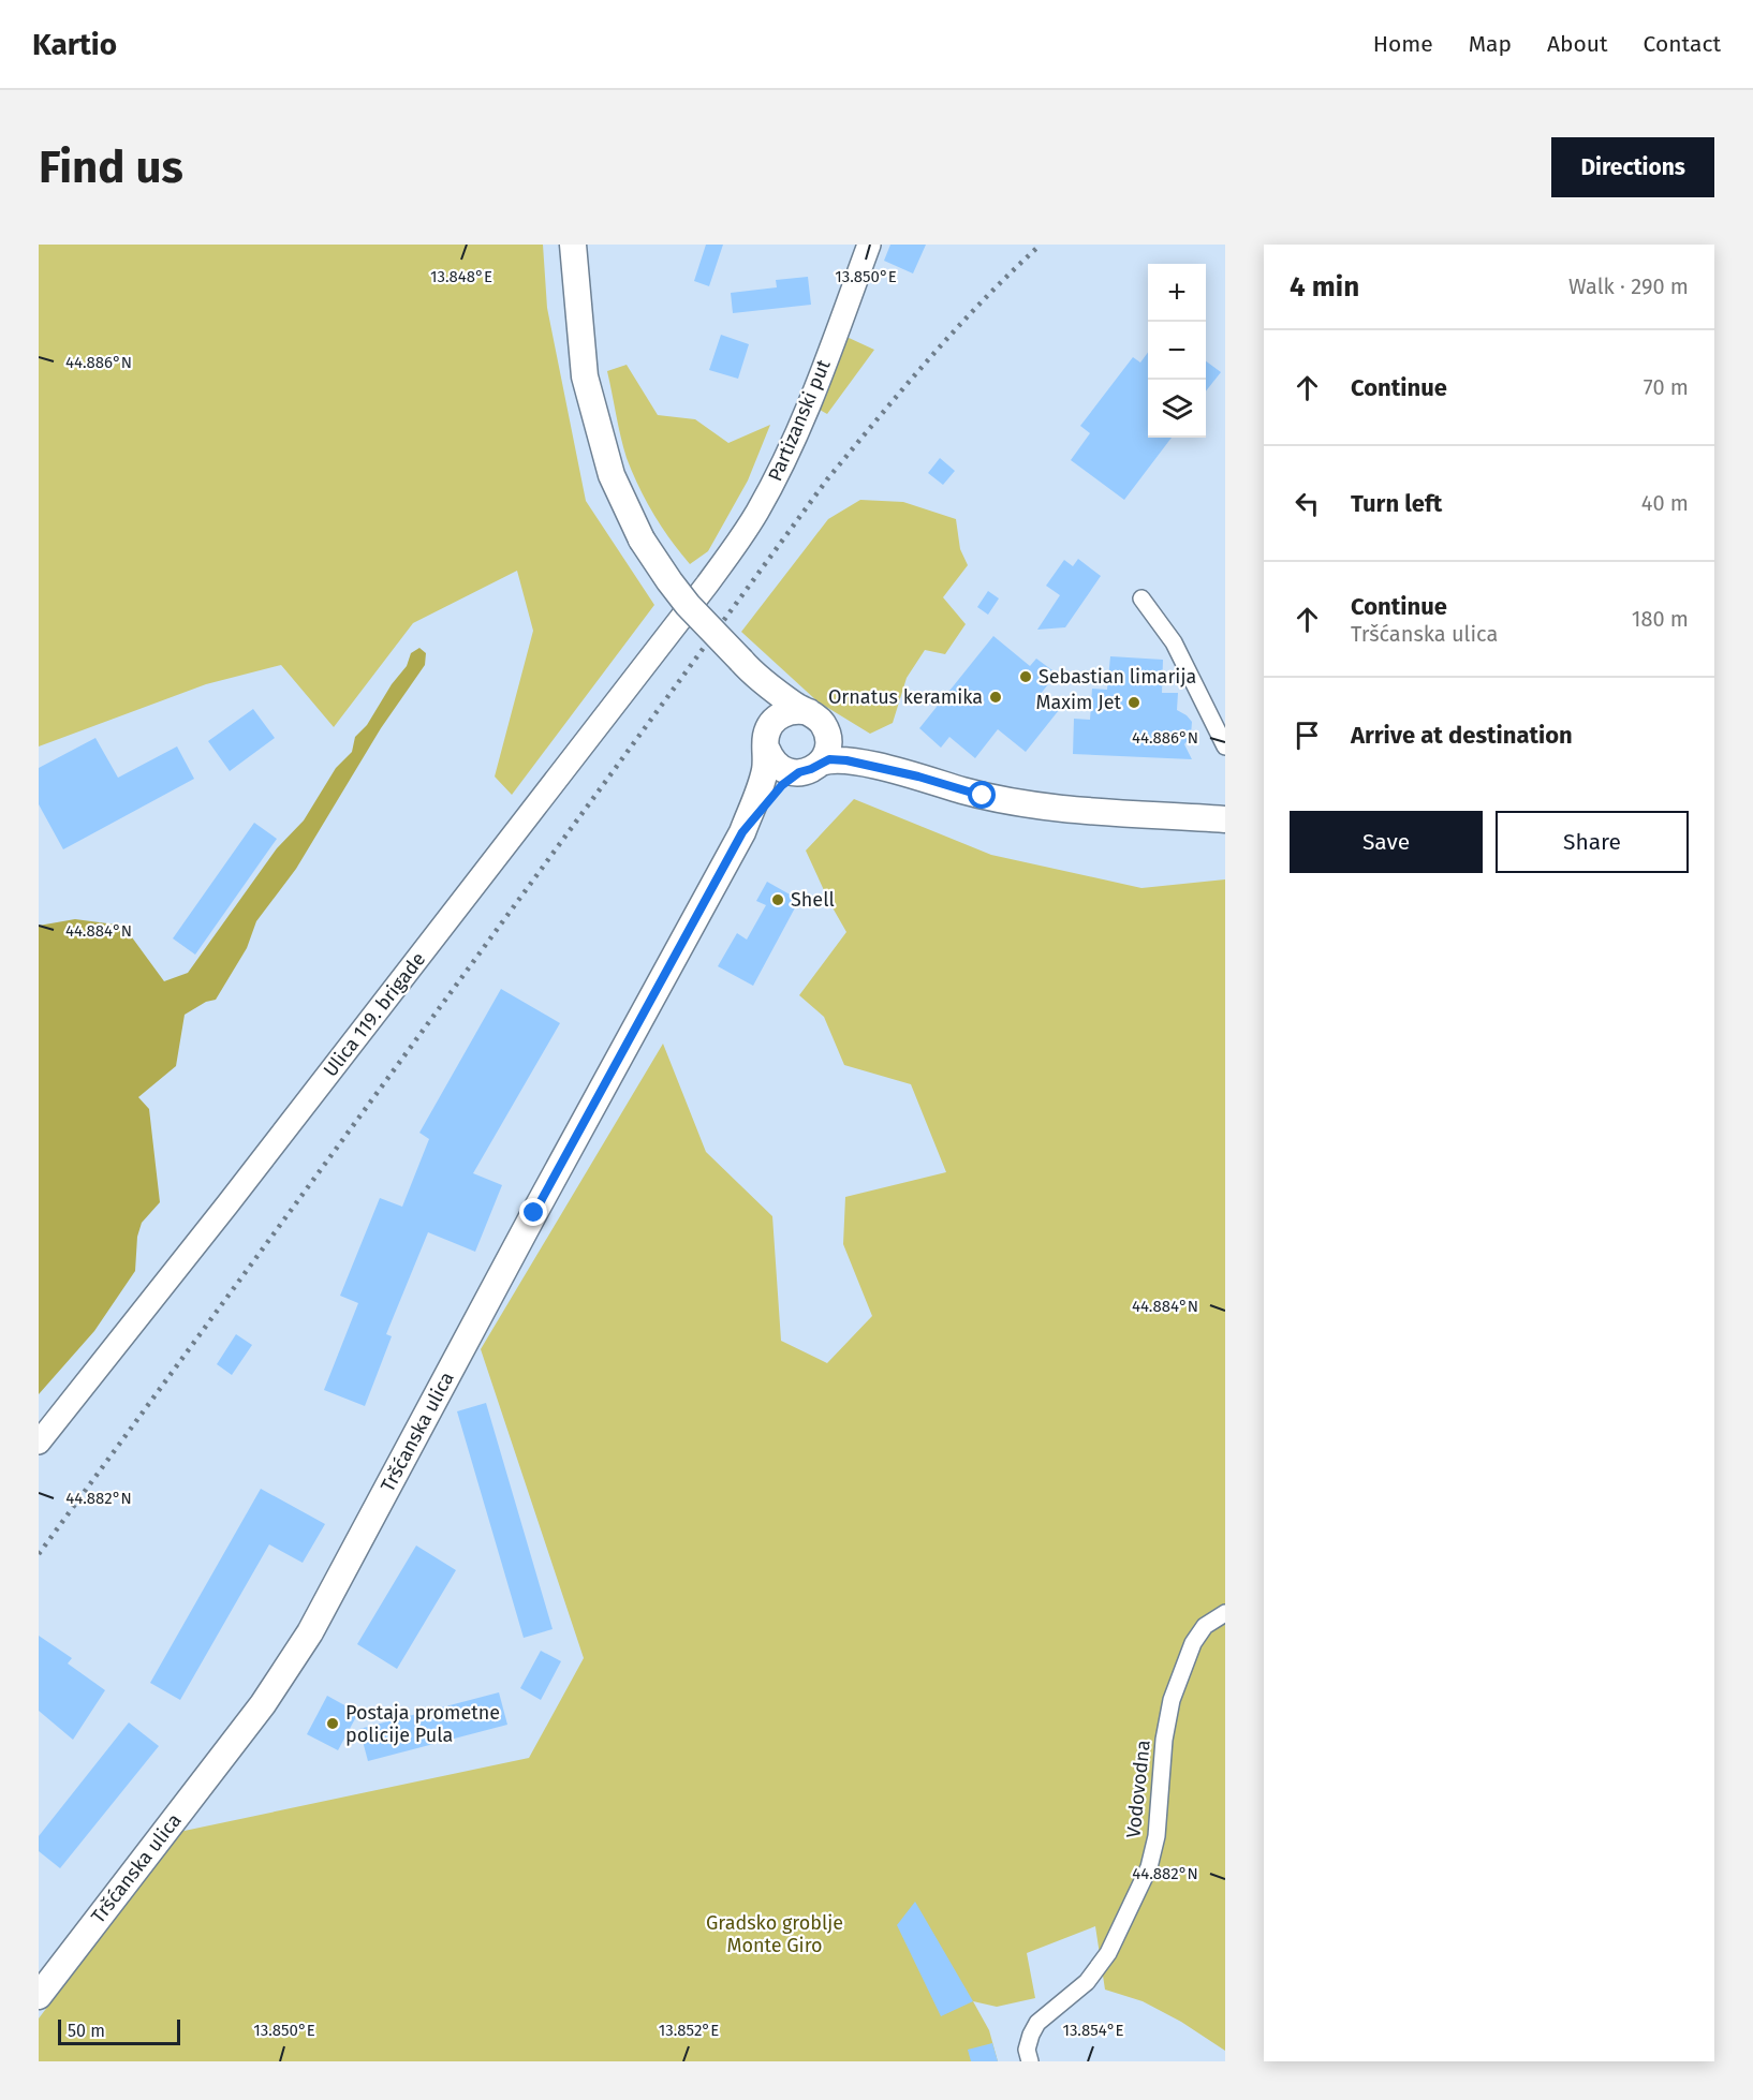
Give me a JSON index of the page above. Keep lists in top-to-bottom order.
{
  "streets": {
    "main road": ["Partizanski put", "Ulica 119. brigade", "Tršćanska ulica"],
    "street": ["Vodovodna"]
  },
  "crossings": [
    ["Partizanski put", "Ulica 119. brigade"]
  ],
  "parks": ["Gradsko groblje Monte Giro"],
  "places": [
    "Sebastian limarija",
    "Ornatus keramika",
    "Maxim Jet",
    "Shell",
    "Postaja prometne policije Pula"
  ],
  "scale_bar": "50 m",
  "page": {
    "header": "Kartio",
    "nav": [
      "Home",
      "Map",
      "About",
      "Contact"
    ],
    "buttons": [
      "Directions",
      ["Save", "Share"]
    ],
    "title": "Find us",
    "heading": ["4 min", "Walk · 290 m"],
    "map_buttons": ["+", "−"],
    "list": [
      ["Continue", "70 m"],
      ["Turn left", "40 m"],
      ["Continue", "Tršćanska ulica", "180 m"],
      "Arrive at destination"
    ],
    "scale": "50 m"
  },
  "coordinates": [
    "13.848°E",
    "13.850°E",
    "44.886°N",
    "44.884°N",
    "44.882°N",
    "13.852°E",
    "13.854°E"
  ]
}
